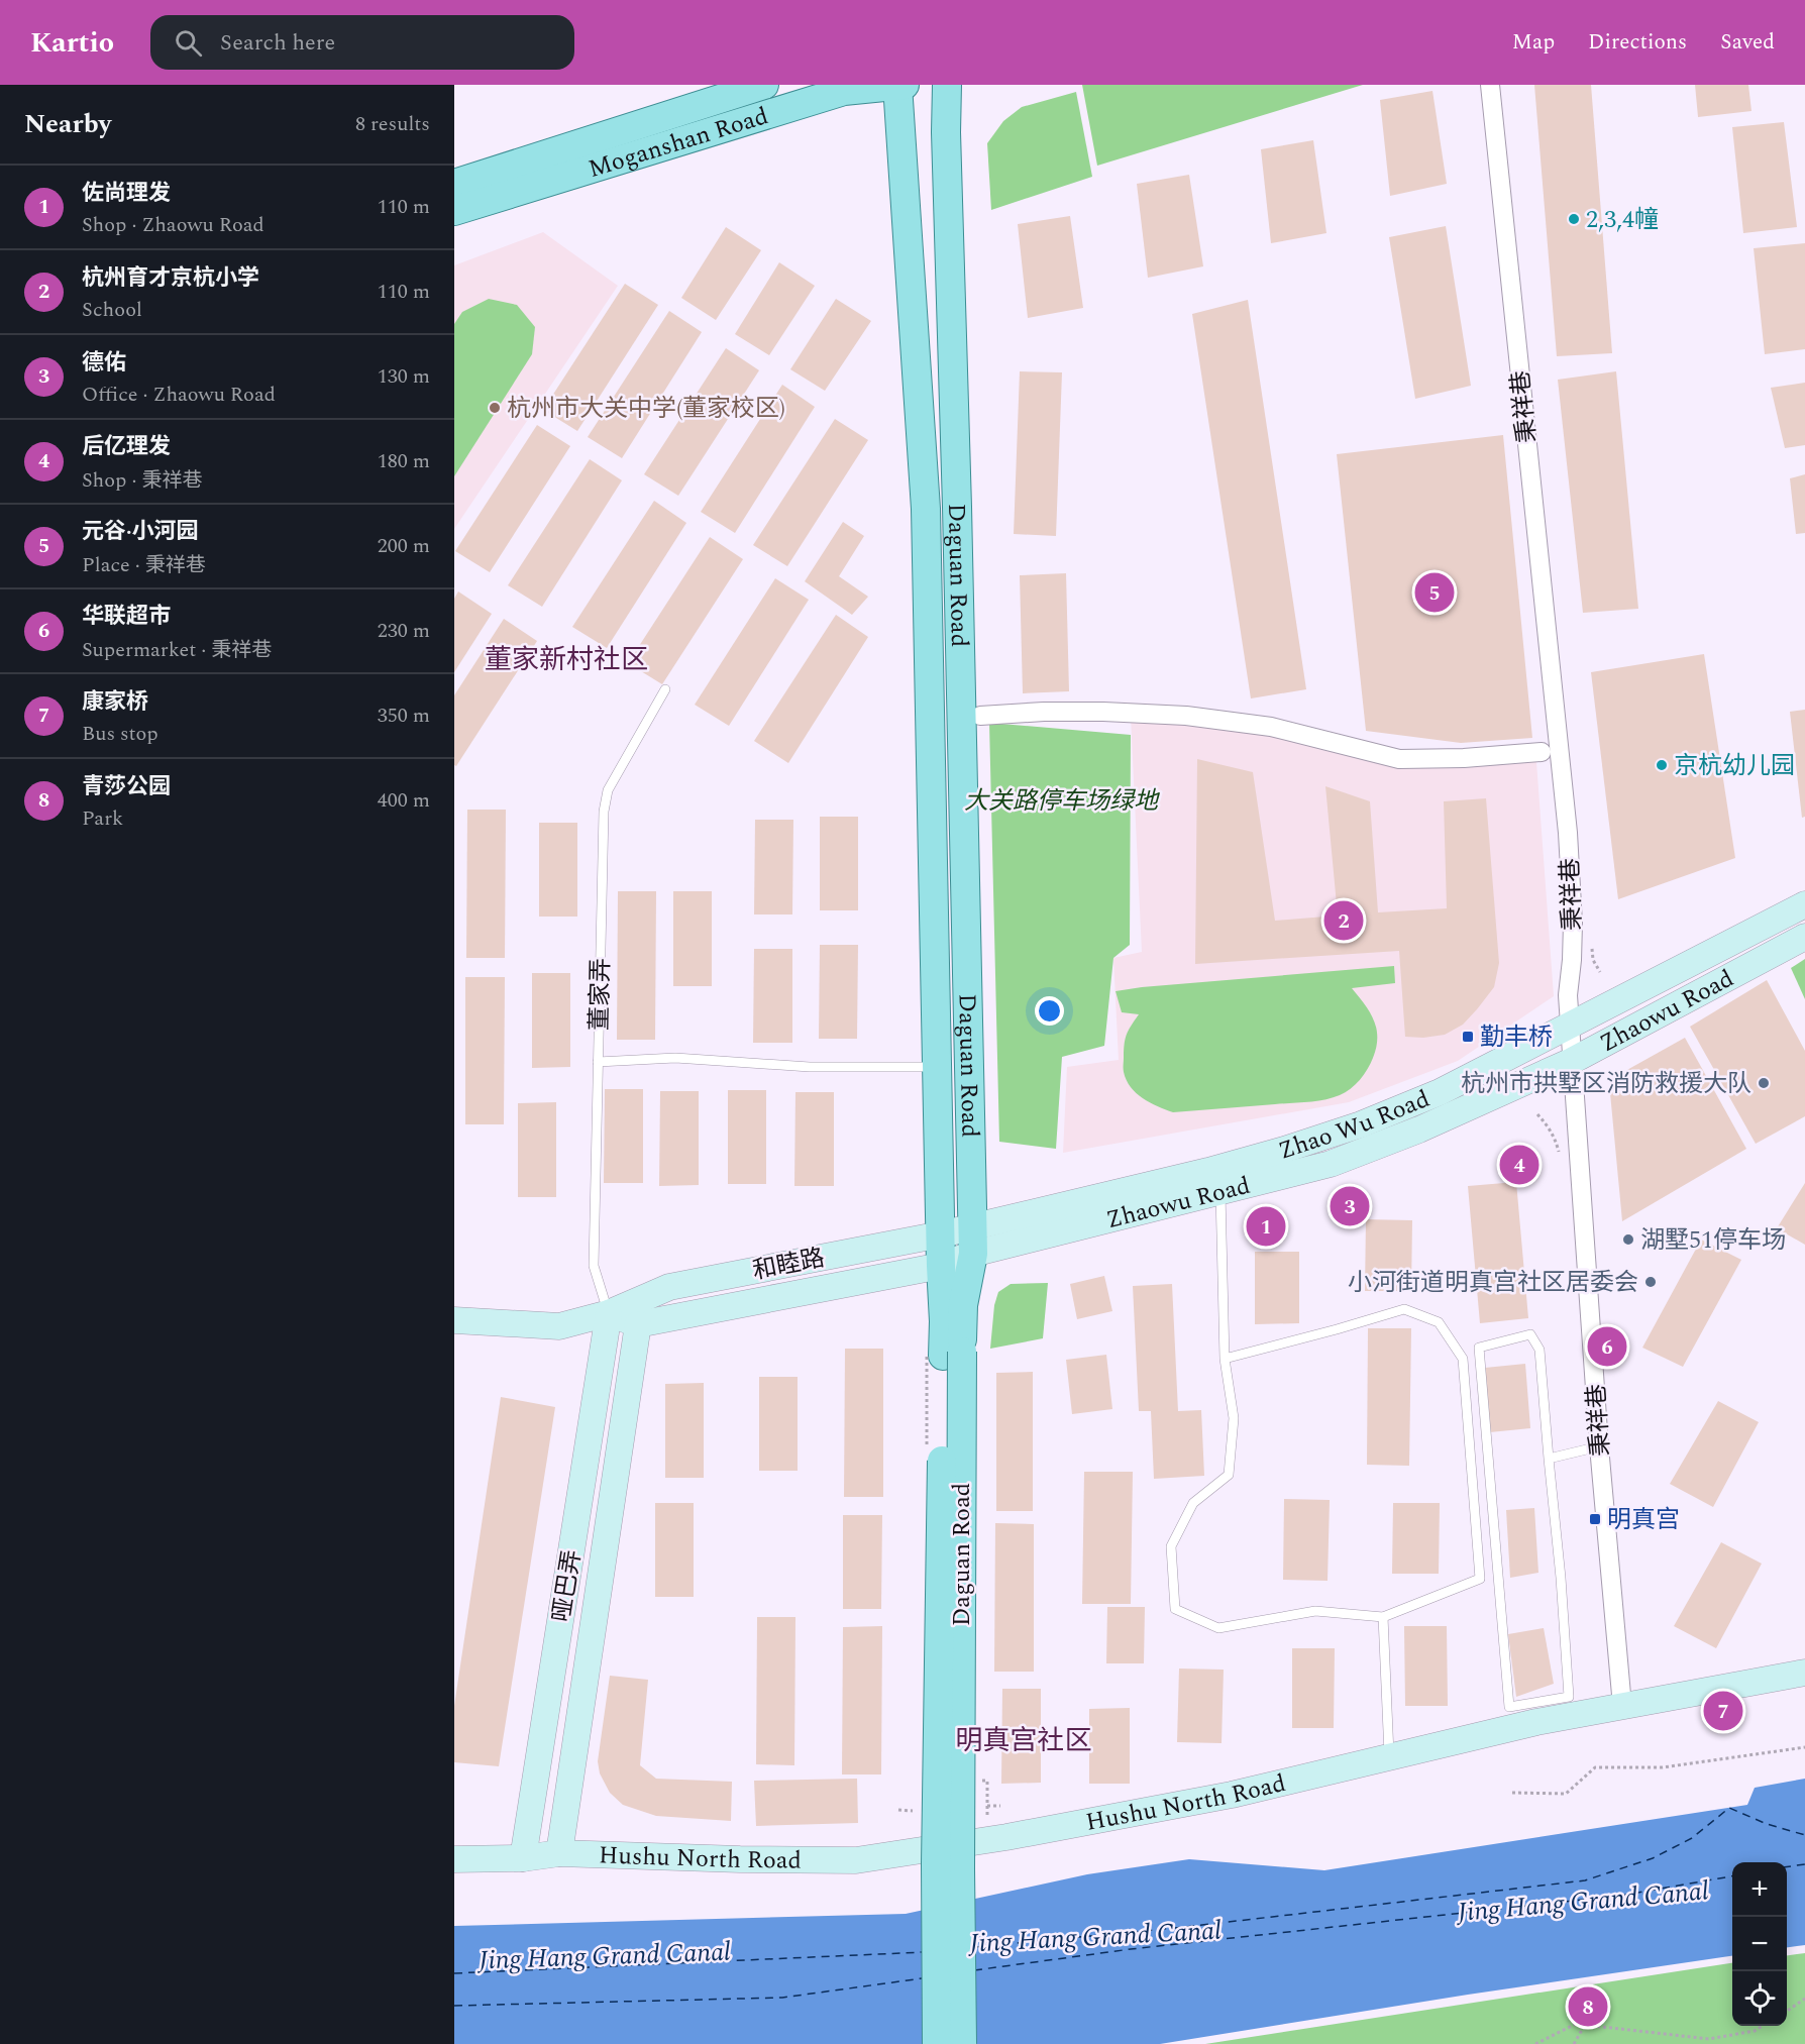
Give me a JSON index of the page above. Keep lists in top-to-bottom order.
{
  "streets": {
    "main road": [
      "Moganshan Road",
      "Daguan Road",
      "Zhaowu Road",
      "Zhao Wu Road",
      "和睦路",
      "哑巴弄",
      "Hushu North Road"
    ],
    "street": ["秉祥巷"],
    "lane": ["董家弄"]
  },
  "crossings": [
    ["Moganshan Road", "Daguan Road"],
    ["秉祥巷", "Zhaowu Road"],
    ["秉祥巷", "Zhao Wu Road"],
    ["秉祥巷", "Hushu North Road"],
    ["Daguan Road", "Zhaowu Road"],
    ["Daguan Road", "Zhao Wu Road"],
    ["Daguan Road", "和睦路"],
    ["董家弄", "和睦路"],
    ["董家弄", "哑巴弄"],
    ["Zhaowu Road", "Zhao Wu Road"],
    ["Zhaowu Road", "和睦路"],
    ["Zhao Wu Road", "和睦路"],
    ["和睦路", "哑巴弄"],
    ["哑巴弄", "Hushu North Road"]
  ],
  "districts": ["董家新村社区", "明真宫社区"],
  "water": ["Jing Hang Grand Canal"],
  "parks": ["大关路停车场绿地"],
  "places": {
    "other": [
      "2,3,4幢",
      "杭州市大关中学(董家校区)",
      "京杭幼儿园",
      "杭州市拱墅区消防救援大队",
      "湖墅51停车场",
      "小河街道明真宫社区居委会"
    ],
    "transit": ["勤丰桥", "明真宫"]
  },
  "page": {
    "header": "Kartio",
    "search": "Search here",
    "nav": ["Map", "Directions", "Saved"],
    "heading": ["Nearby", "8 results"],
    "list": [
      {
        "mark": "1",
        "name": "佐尚理发",
        "note": "Shop · Zhaowu Road",
        "value": "110 m"
      },
      {
        "mark": "2",
        "name": "杭州育才京杭小学",
        "note": "School",
        "value": "110 m"
      },
      {
        "mark": "3",
        "name": "德佑",
        "note": "Office · Zhaowu Road",
        "value": "130 m"
      },
      {
        "mark": "4",
        "name": "后亿理发",
        "note": "Shop · 秉祥巷",
        "value": "180 m"
      },
      {
        "mark": "5",
        "name": "元谷·小河园",
        "note": "Place · 秉祥巷",
        "value": "200 m"
      },
      {
        "mark": "6",
        "name": "华联超市",
        "note": "Supermarket · 秉祥巷",
        "value": "230 m"
      },
      {
        "mark": "7",
        "name": "康家桥",
        "note": "Bus stop",
        "value": "350 m"
      },
      {
        "mark": "8",
        "name": "青莎公园",
        "note": "Park",
        "value": "400 m"
      }
    ],
    "pins": [
      "5",
      "2",
      "4",
      "3",
      "1",
      "6",
      "7",
      "8"
    ],
    "map_buttons": ["+", "−"]
  }
}
